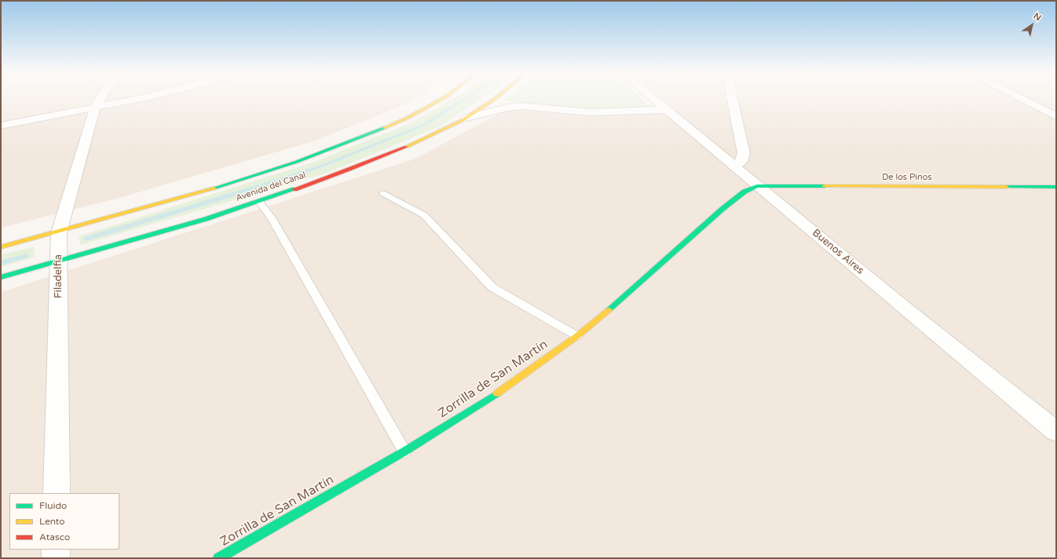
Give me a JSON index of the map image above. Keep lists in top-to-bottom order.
{
  "streets": {
    "street": [
      "De los Pinos",
      "Avenida del Canal",
      "Buenos Aires",
      "Filadelfia",
      "Zorrilla de San Martín"
    ]
  },
  "crossings": [
    ["De los Pinos", "Buenos Aires"],
    ["De los Pinos", "Zorrilla de San Martín"],
    ["Avenida del Canal", "Filadelfia"],
    ["Buenos Aires", "Zorrilla de San Martín"]
  ],
  "legend": ["Fluido", "Lento", "Atasco"],
  "north": "top right"
}
